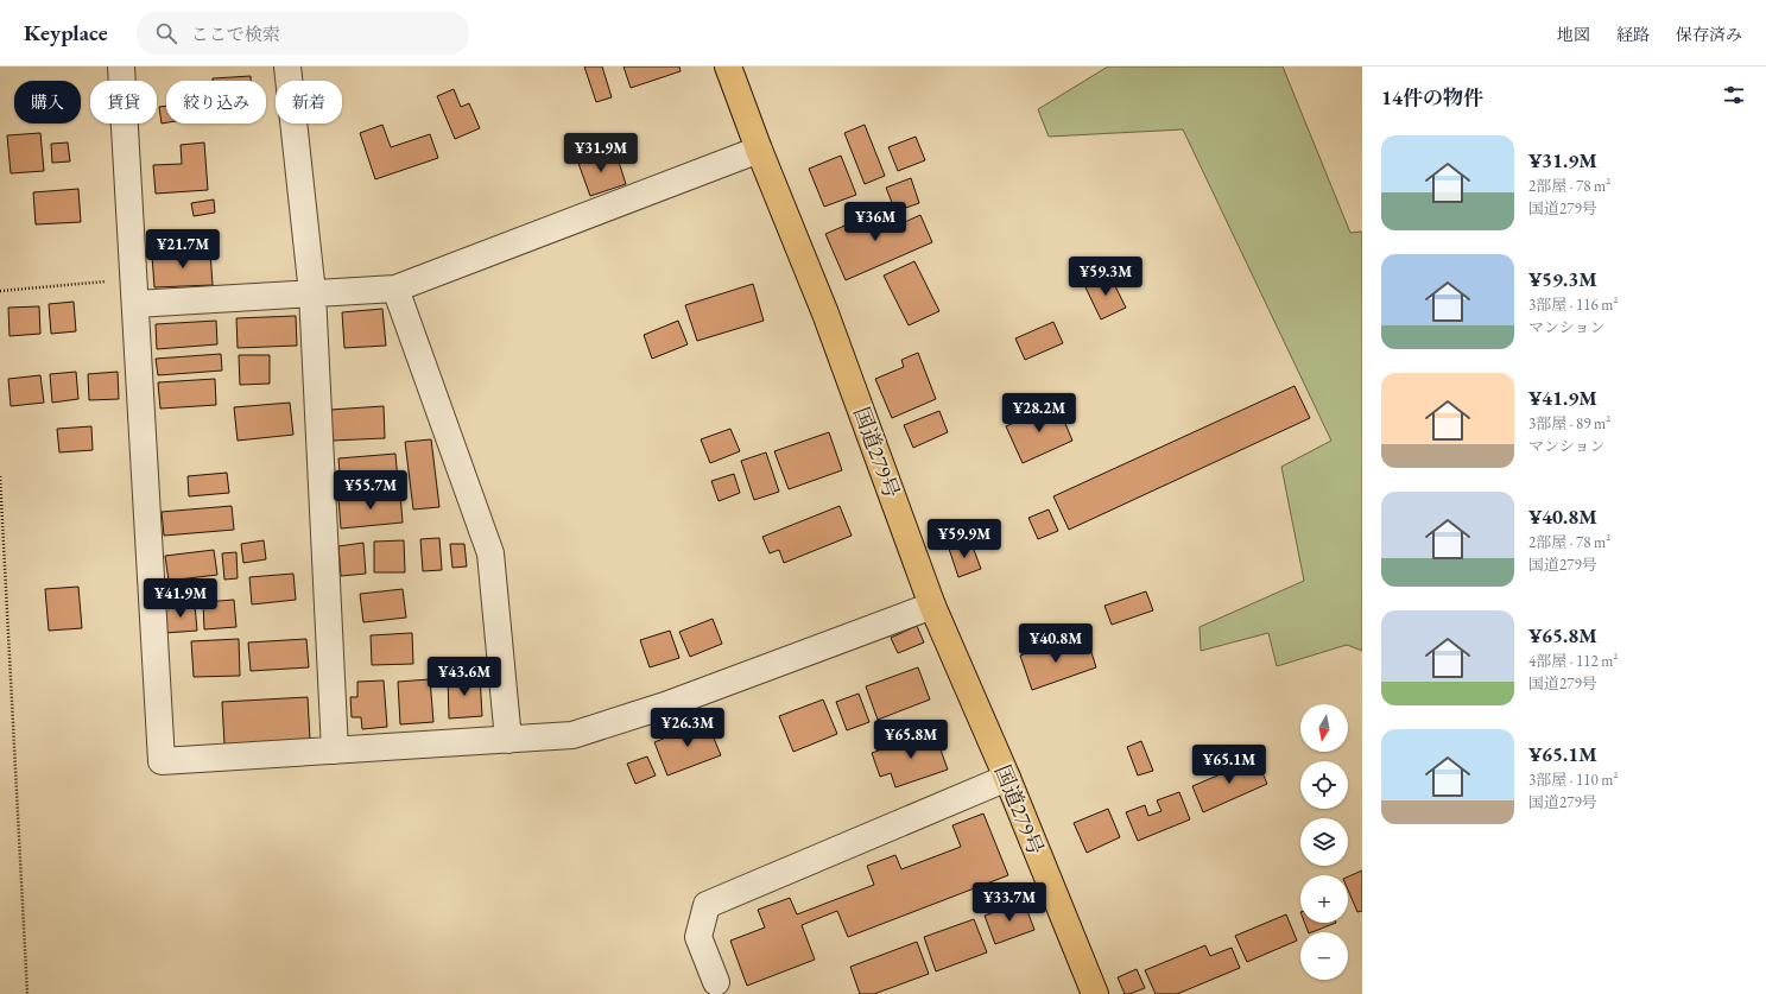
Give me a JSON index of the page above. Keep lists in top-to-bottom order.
{
  "streets": {
    "highway": ["国道279号"]
  },
  "north": "bottom",
  "page": {
    "header": "Keyplace",
    "search": "ここで検索",
    "nav": ["地図", "経路", "保存済み"],
    "heading": "14件の物件",
    "chip": [
      "購入",
      "賃貸",
      "絞り込み",
      "新着"
    ],
    "list": [
      {
        "name": "¥31.9M",
        "note": "2部屋 · 78 m² · 国道279号"
      },
      {
        "name": "¥59.3M",
        "note": "3部屋 · 116 m² · マンション"
      },
      {
        "name": "¥41.9M",
        "note": "3部屋 · 89 m² · マンション"
      },
      {
        "name": "¥40.8M",
        "note": "2部屋 · 78 m² · 国道279号"
      },
      {
        "name": "¥65.8M",
        "note": "4部屋 · 112 m² · 国道279号"
      },
      {
        "name": "¥65.1M",
        "note": "3部屋 · 110 m² · 国道279号"
      }
    ],
    "price": [
      "¥31.9M",
      "¥36M",
      "¥21.7M",
      "¥59.3M",
      "¥28.2M",
      "¥55.7M",
      "¥59.9M",
      "¥41.9M",
      "¥40.8M",
      "¥43.6M",
      "¥26.3M",
      "¥65.8M",
      "¥65.1M",
      "¥33.7M"
    ],
    "map_buttons": ["+", "−"]
  }
}
